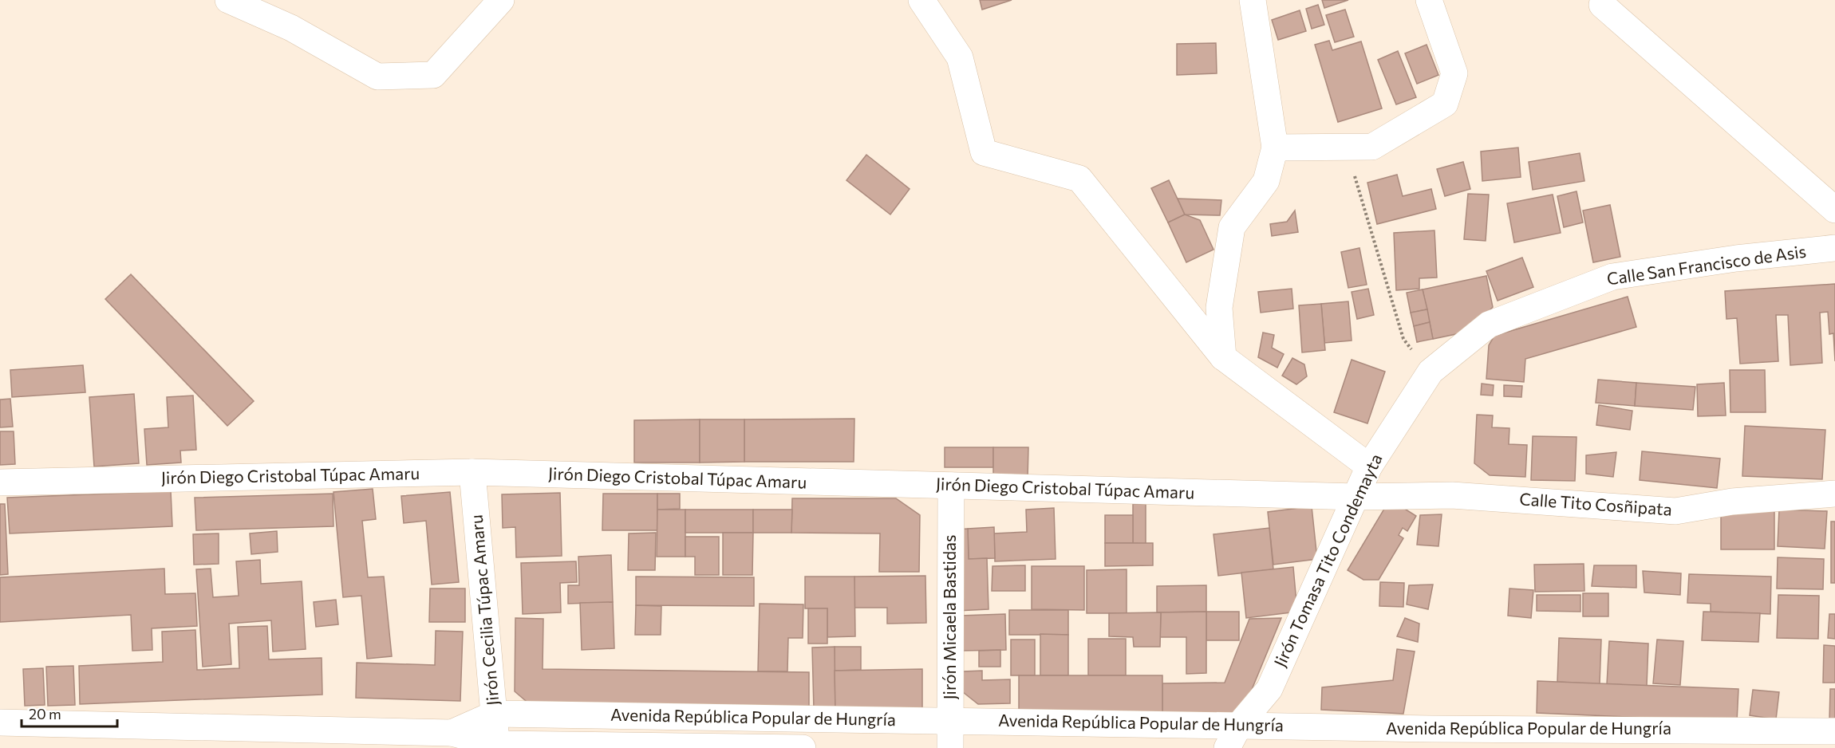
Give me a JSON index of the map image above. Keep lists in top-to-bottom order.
{
  "streets": {
    "street": [
      "Calle San Francisco de Asis",
      "Jirón Diego Cristobal Túpac Amaru",
      "Calle Tito Cosñipata",
      "Jirón Tomasa Tito Condemayta",
      "Jirón Cecilia Túpac Amaru",
      "Jirón Micaela Bastidas",
      "Avenida República Popular de Hungría"
    ]
  },
  "crossings": [
    ["Calle San Francisco de Asis", "Jirón Tomasa Tito Condemayta"],
    ["Jirón Diego Cristobal Túpac Amaru", "Calle Tito Cosñipata"],
    ["Jirón Diego Cristobal Túpac Amaru", "Jirón Tomasa Tito Condemayta"],
    ["Jirón Diego Cristobal Túpac Amaru", "Jirón Cecilia Túpac Amaru"],
    ["Jirón Diego Cristobal Túpac Amaru", "Jirón Micaela Bastidas"],
    ["Calle Tito Cosñipata", "Jirón Tomasa Tito Condemayta"],
    ["Jirón Tomasa Tito Condemayta", "Avenida República Popular de Hungría"],
    ["Jirón Cecilia Túpac Amaru", "Avenida República Popular de Hungría"],
    ["Jirón Micaela Bastidas", "Avenida República Popular de Hungría"]
  ],
  "scale_bar": "20 m"
}
